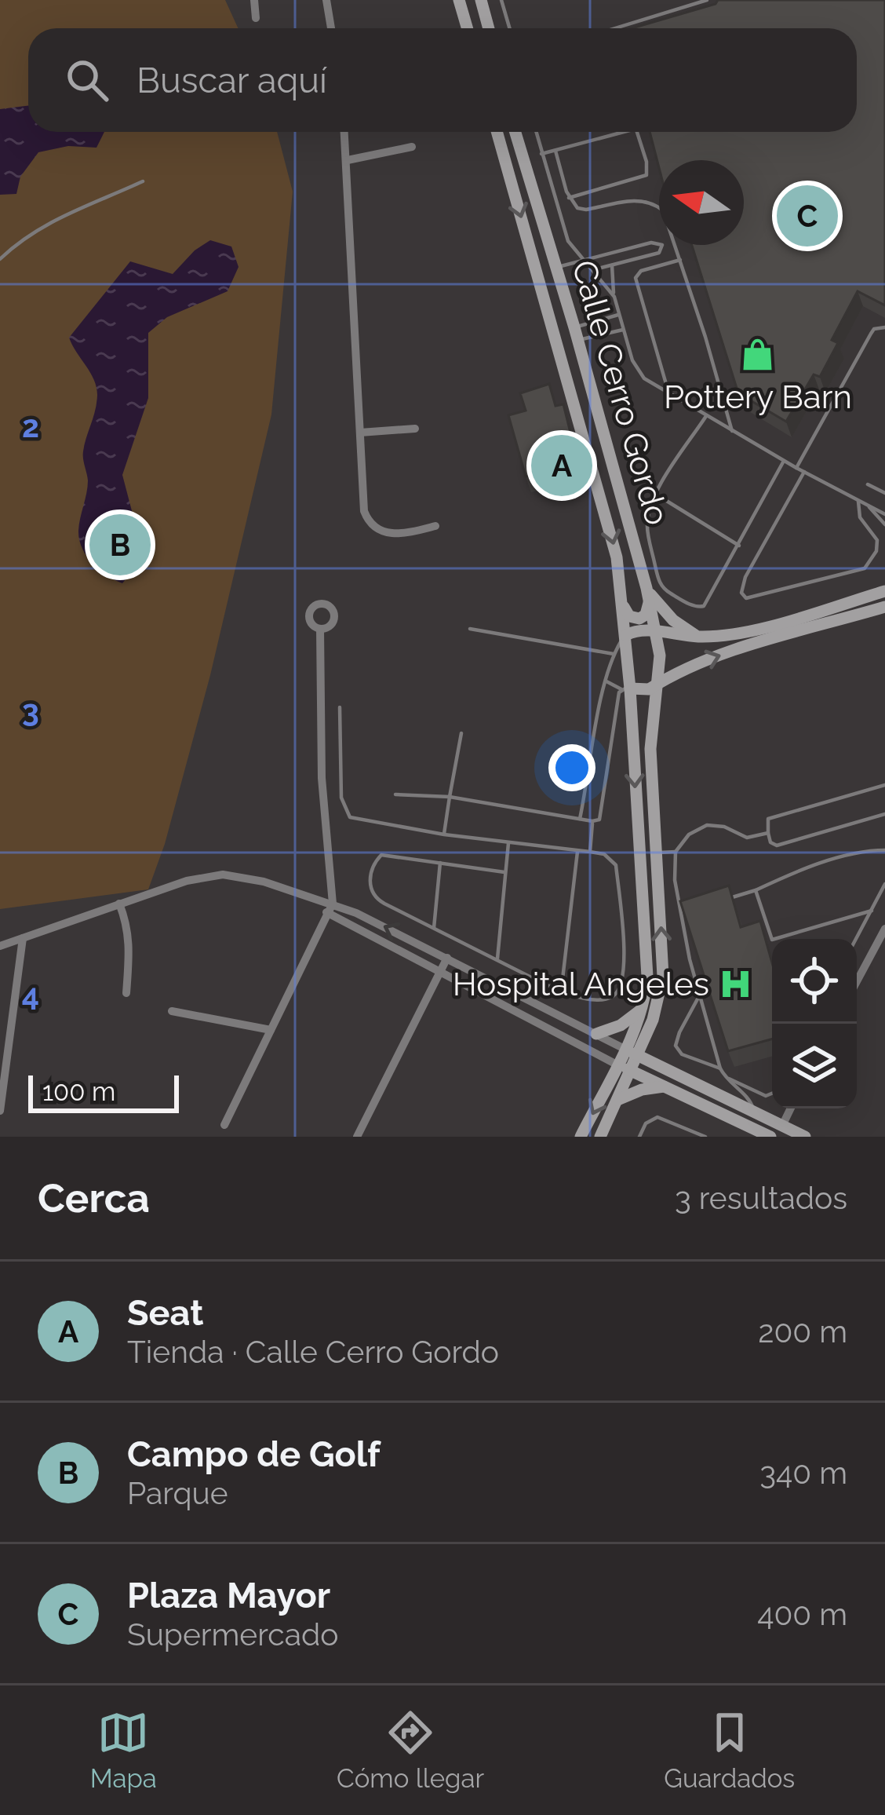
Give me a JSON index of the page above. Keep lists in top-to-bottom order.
{
  "streets": {
    "main road": ["Calle Cerro Gordo"]
  },
  "places": {
    "shop": ["Pottery Barn"],
    "hospital": ["Hospital Angeles"]
  },
  "scale_bar": "100 m",
  "north": "left",
  "page": {
    "search": "Buscar aquí",
    "pins": ["C", "A", "B"],
    "scale": "100 m",
    "heading": ["Cerca", "3 resultados"],
    "list": [
      {
        "mark": "A",
        "name": "Seat",
        "note": "Tienda · Calle Cerro Gordo",
        "value": "200 m"
      },
      {
        "mark": "B",
        "name": "Campo de Golf",
        "note": "Parque",
        "value": "340 m"
      },
      {
        "mark": "C",
        "name": "Plaza Mayor",
        "note": "Supermercado",
        "value": "400 m"
      }
    ],
    "nav": ["Mapa", "Cómo llegar", "Guardados"]
  },
  "grid": {
    "rows": ["2", "3", "4"]
  }
}
